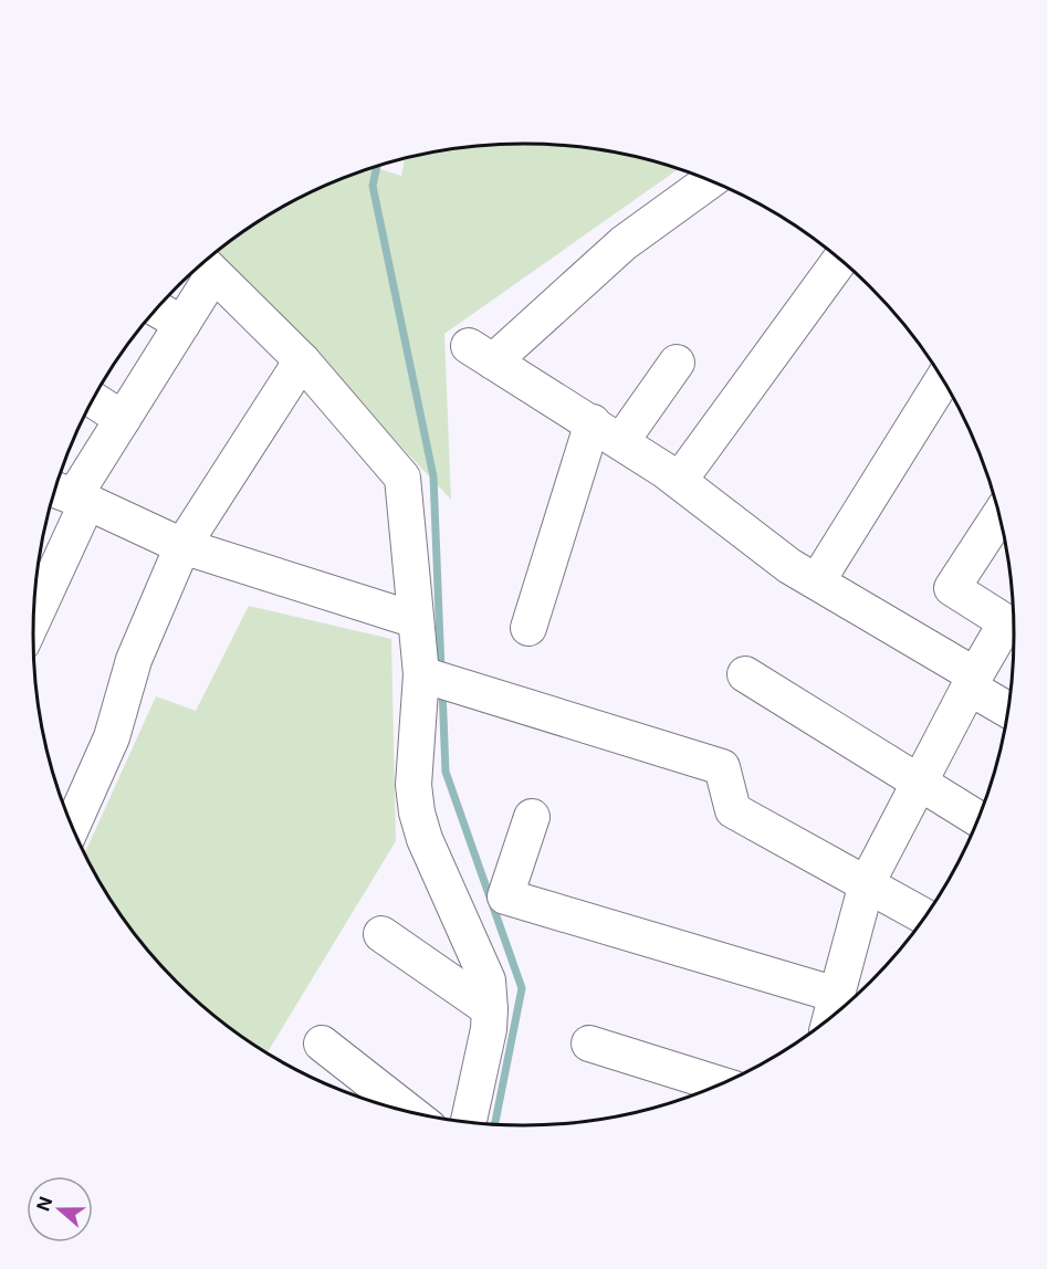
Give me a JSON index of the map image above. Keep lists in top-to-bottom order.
{
  "north": "left"
}
